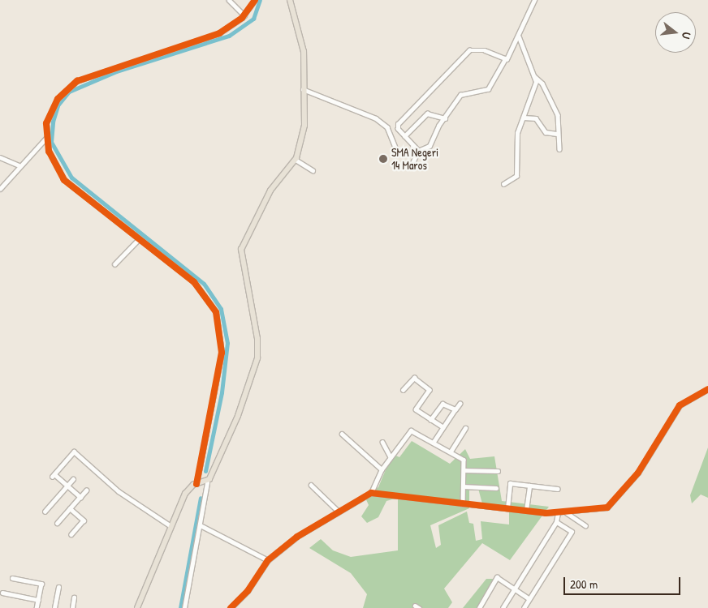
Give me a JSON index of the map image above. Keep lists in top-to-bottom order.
{
  "places": ["SMA Negeri 14 Maros"],
  "scale_bar": "200 m",
  "north": "right"
}
